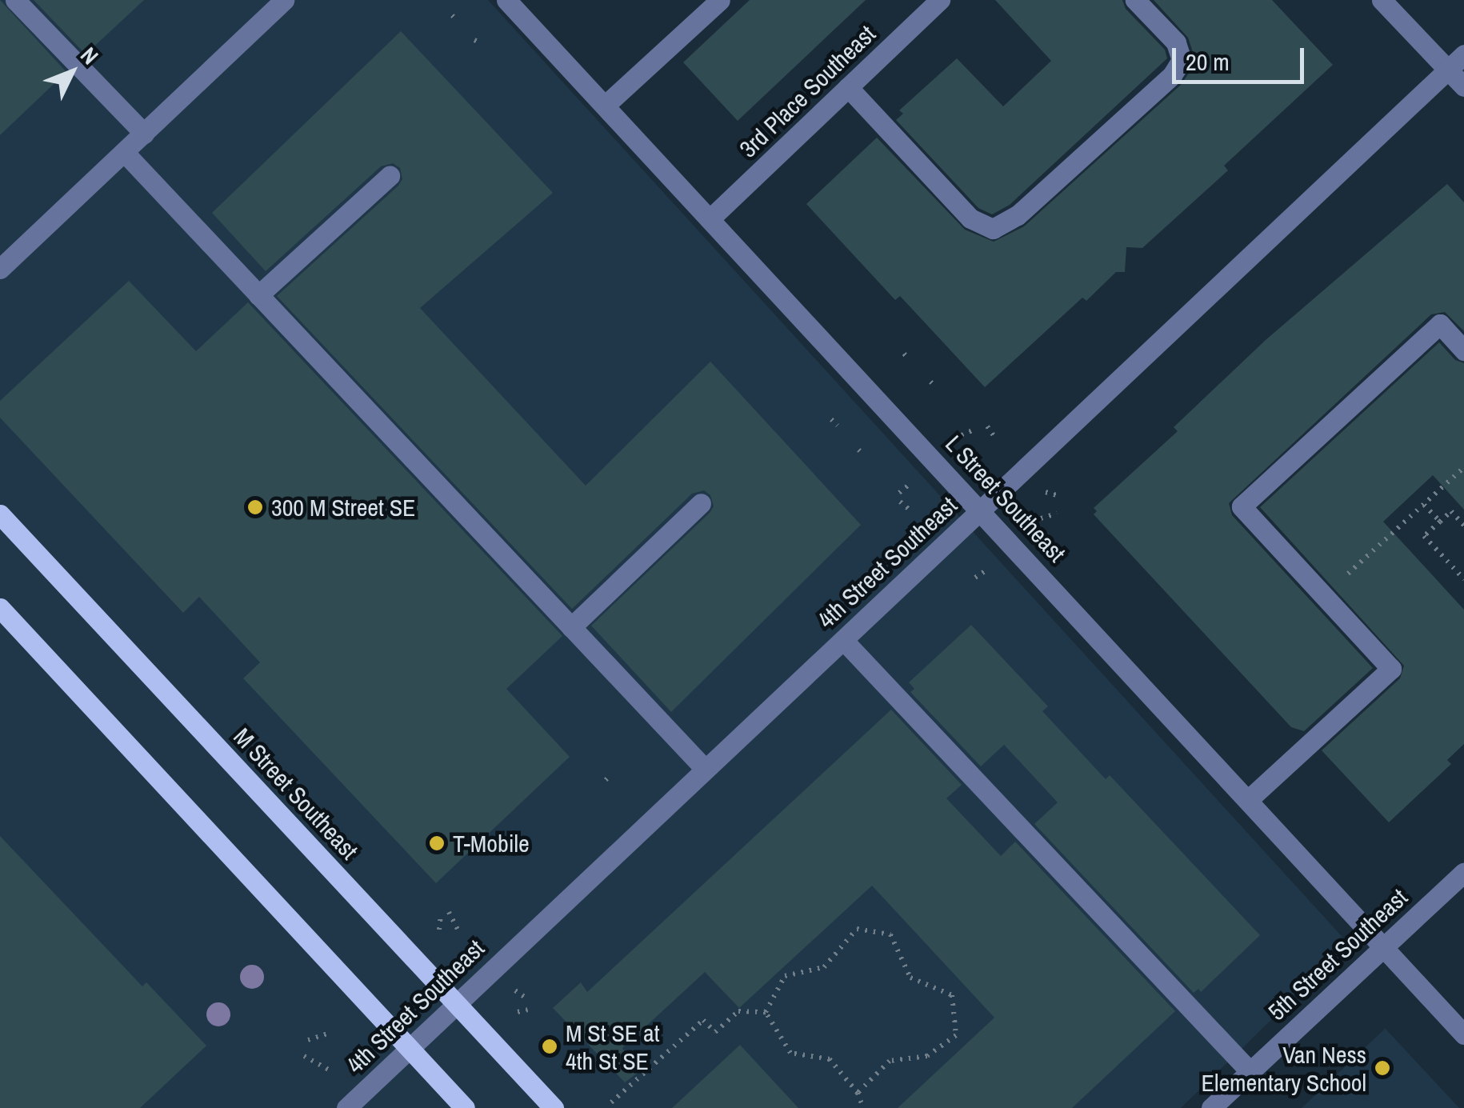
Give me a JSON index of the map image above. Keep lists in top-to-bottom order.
{
  "streets": {
    "main road": ["M Street Southeast"],
    "street": [
      "3rd Place Southeast",
      "L Street Southeast",
      "4th Street Southeast",
      "5th Street Southeast"
    ]
  },
  "crossings": [
    ["3rd Place Southeast", "L Street Southeast"],
    ["L Street Southeast", "4th Street Southeast"],
    ["L Street Southeast", "5th Street Southeast"],
    ["4th Street Southeast", "M Street Southeast"]
  ],
  "places": [
    "300 M Street SE",
    "T-Mobile",
    "M St SE at 4th St SE",
    "Van Ness Elementary School"
  ],
  "scale_bar": "20 m",
  "north": "top right"
}
